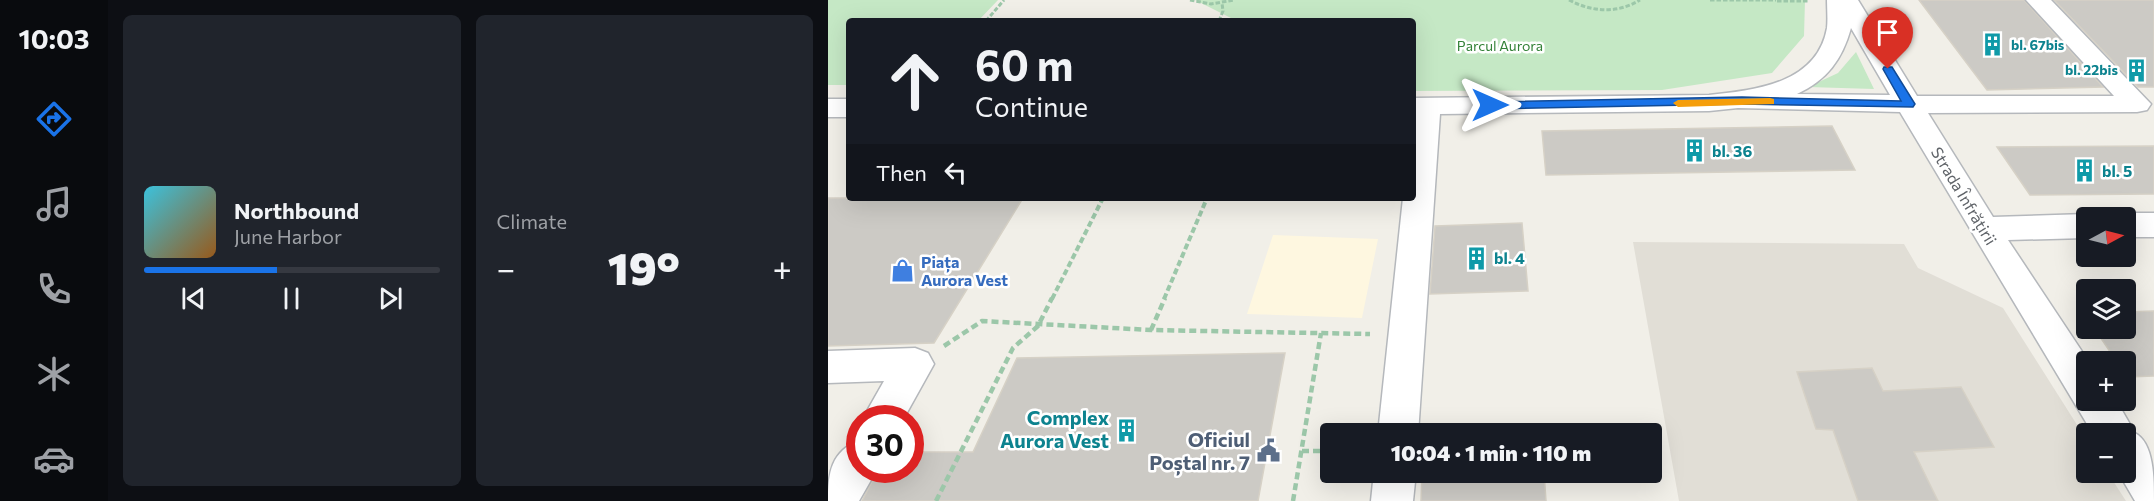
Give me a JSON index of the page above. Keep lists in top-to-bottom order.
{
  "streets": {
    "street": ["Strada Înfrățirii"]
  },
  "parks": ["Parcul Aurora"],
  "places": {
    "building": [
      "bl. 67bis",
      "bl. 22bis",
      "bl. 36",
      "bl. 5",
      "bl. 4",
      "Complex Aurora Vest"
    ],
    "shop": ["Piața Aurora Vest"],
    "public building": ["Oficiul Poștal nr. 7"]
  },
  "north": "right",
  "page": {
    "tabs": "10:03",
    "tile": "Climate",
    "turn": ["60 m", "Continue"],
    "then": "Then",
    "song": ["Northbound", "June Harbor"],
    "map_buttons": ["+", "−"],
    "heat": ["−", "19°", "+"],
    "limit": "30",
    "trip": "10:04 · 1 min · 110 m"
  }
}
